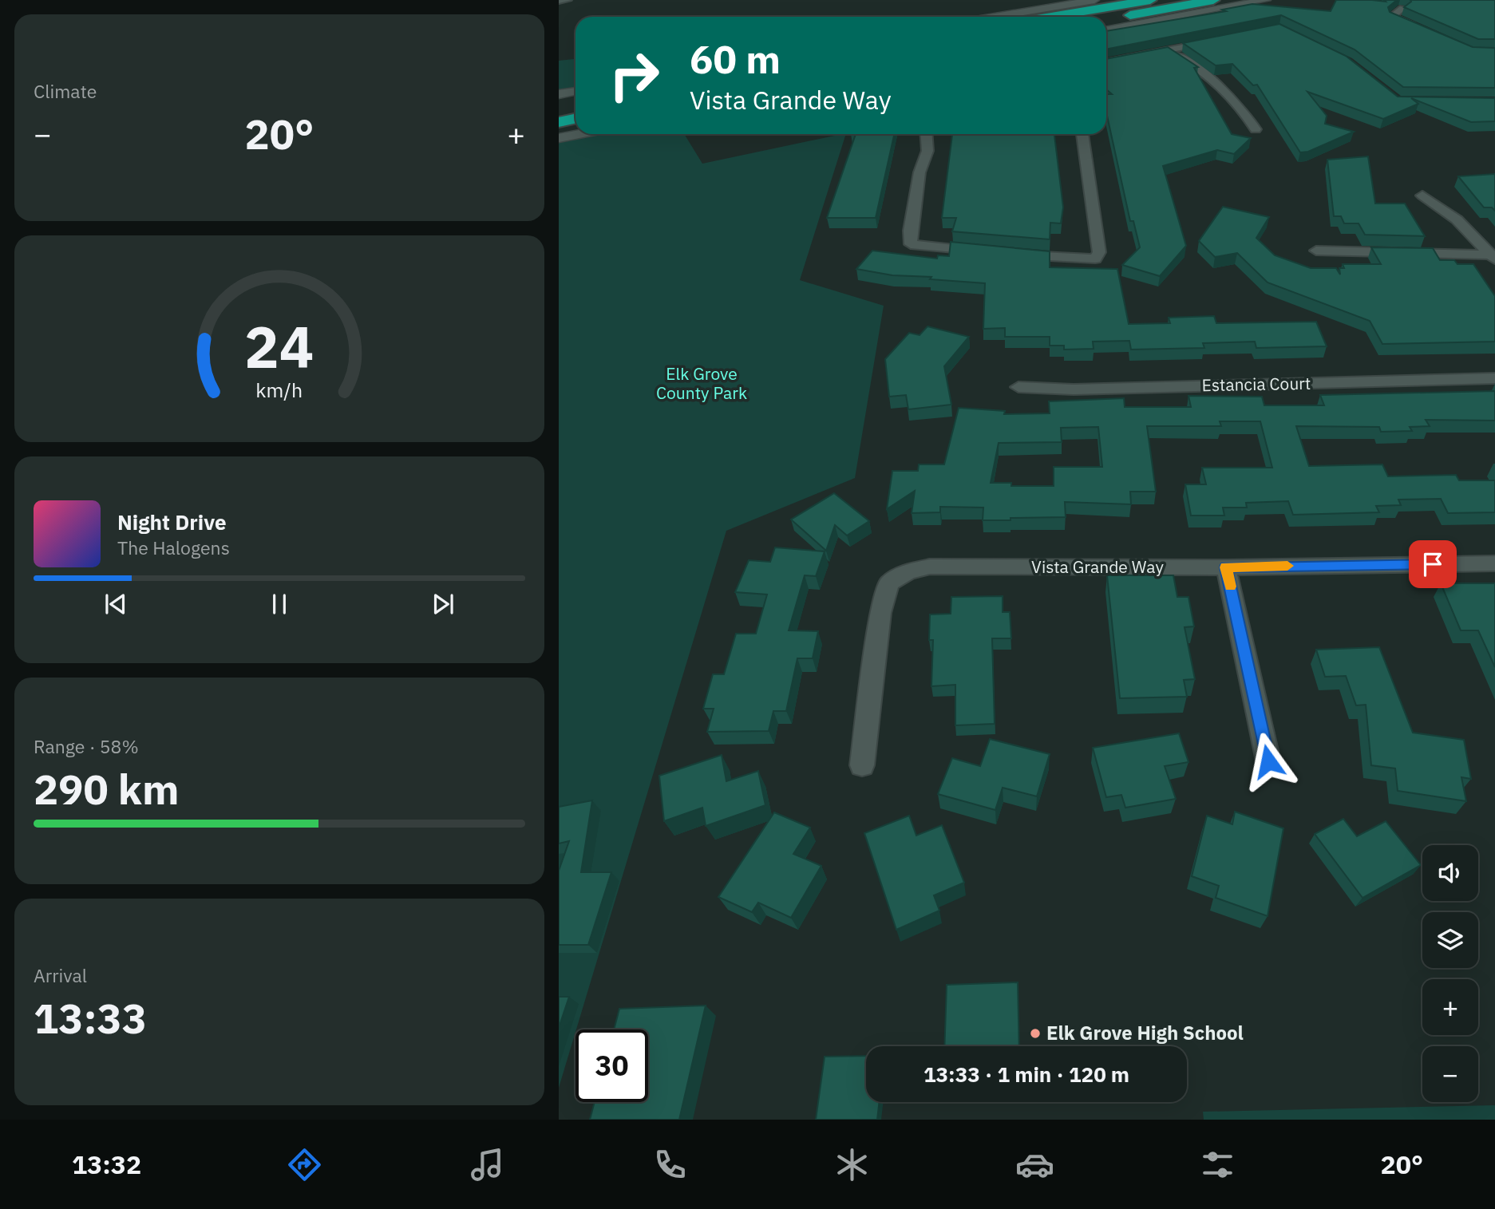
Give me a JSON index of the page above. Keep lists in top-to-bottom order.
{
  "streets": {
    "street": ["Estancia Court", "Vista Grande Way"]
  },
  "parks": ["Elk Grove County Park"],
  "places": ["Elk Grove High School"],
  "page": {
    "tile": [
      "Climate",
      ["Range · 58%", "290 km"],
      ["Arrival", "13:33"]
    ],
    "turn": ["60 m", "Vista Grande Way"],
    "heat": ["−", "20°", "+"],
    "song": ["Night Drive", "The Halogens"],
    "map_buttons": ["+", "−"],
    "limit": "30",
    "trip": "13:33 · 1 min · 120 m",
    "tabs": ["13:32", "20°"],
    "gauge": ["24", "km/h"]
  }
}
